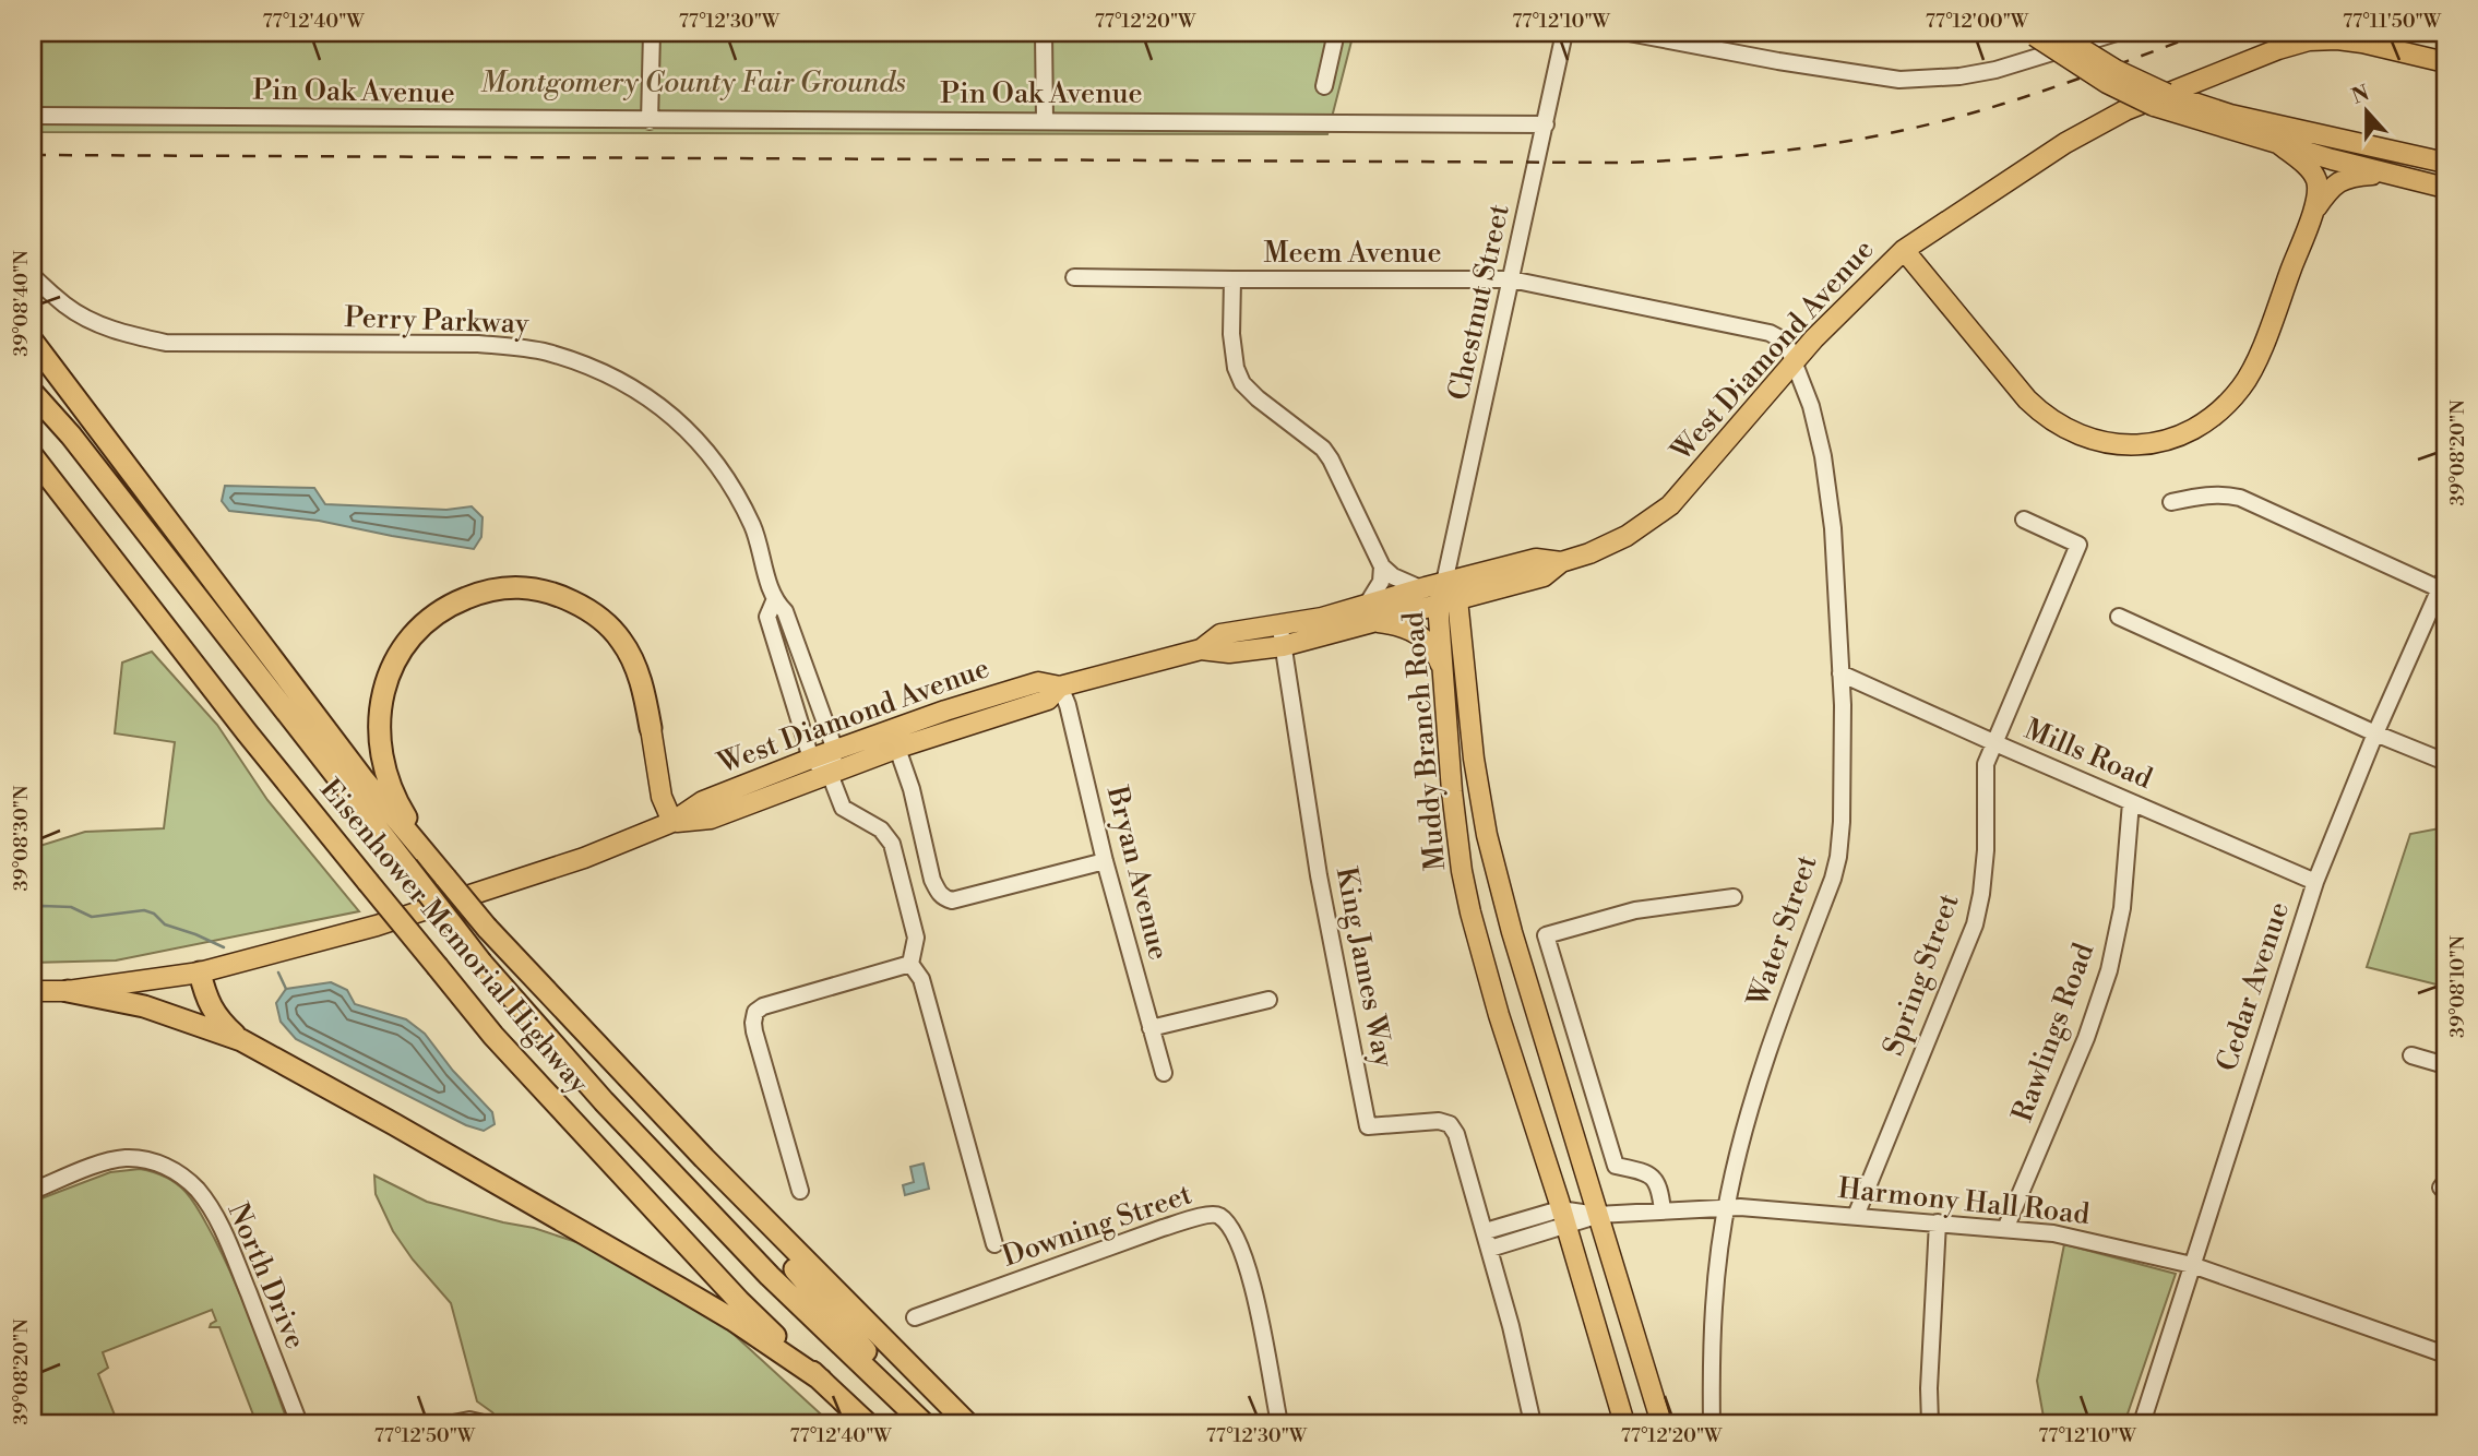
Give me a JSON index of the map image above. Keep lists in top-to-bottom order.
{
  "streets": {
    "highway": ["Eisenhower Memorial Highway"],
    "main road": ["West Diamond Avenue", "Muddy Branch Road"],
    "street": [
      "Pin Oak Avenue",
      "Meem Avenue",
      "Chestnut Street",
      "Perry Parkway",
      "Mills Road",
      "Bryan Avenue",
      "Water Street",
      "King James Way",
      "Spring Street",
      "Cedar Avenue",
      "Rawlings Road",
      "Harmony Hall Road",
      "Downing Street",
      "North Drive"
    ]
  },
  "crossings": [
    ["Pin Oak Avenue", "Chestnut Street"],
    ["Meem Avenue", "Chestnut Street"],
    ["Meem Avenue", "West Diamond Avenue"],
    ["Meem Avenue", "Water Street"],
    ["Chestnut Street", "West Diamond Avenue"],
    ["Chestnut Street", "Muddy Branch Road"],
    ["Perry Parkway", "West Diamond Avenue"],
    ["West Diamond Avenue", "Muddy Branch Road"],
    ["West Diamond Avenue", "Bryan Avenue"],
    ["West Diamond Avenue", "Water Street"],
    ["West Diamond Avenue", "King James Way"],
    ["Muddy Branch Road", "Harmony Hall Road"],
    ["Mills Road", "Water Street"],
    ["Mills Road", "Spring Street"],
    ["Mills Road", "Cedar Avenue"],
    ["Mills Road", "Rawlings Road"],
    ["Water Street", "Harmony Hall Road"],
    ["Spring Street", "Harmony Hall Road"],
    ["Cedar Avenue", "Harmony Hall Road"],
    ["Rawlings Road", "Harmony Hall Road"]
  ],
  "parks": ["Montgomery County Fair Grounds"],
  "north": "top",
  "coordinates": [
    "77°12'40\"W",
    "77°12'30\"W",
    "77°12'20\"W",
    "77°12'10\"W",
    "77°12'00\"W",
    "77°11'50\"W",
    "39°08'40\"N",
    "39°08'20\"N",
    "39°08'30\"N",
    "39°08'10\"N",
    "77°12'50\"W"
  ]
}
